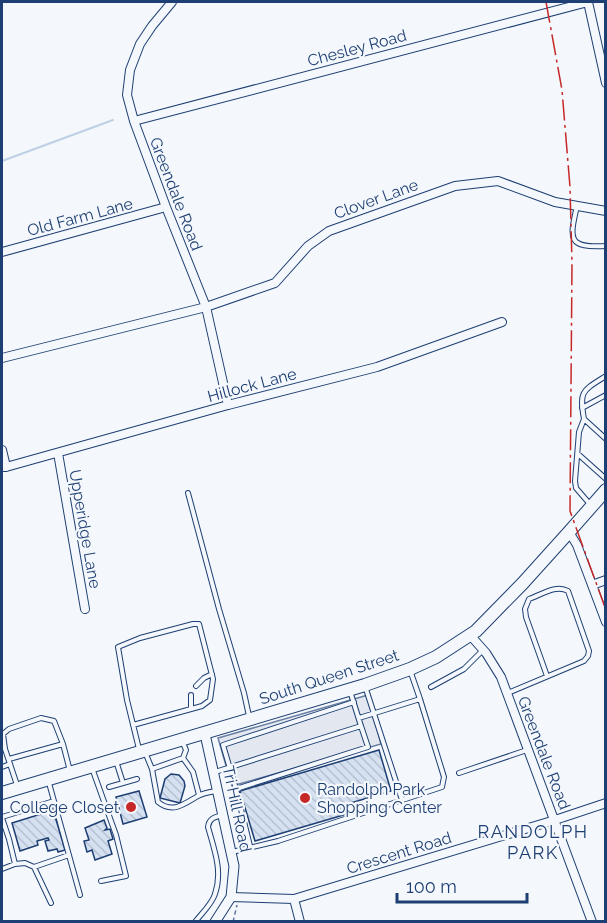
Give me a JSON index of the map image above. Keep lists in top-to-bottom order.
{
  "streets": {
    "main road": ["South Queen Street"],
    "street": [
      "Chesley Road",
      "Greendale Road",
      "Clover Lane",
      "Old Farm Lane",
      "Hillock Lane",
      "Upperidge Lane",
      "Tri Hill Road",
      "Crescent Road"
    ]
  },
  "crossings": [
    ["Chesley Road", "Greendale Road"],
    ["Greendale Road", "Clover Lane"],
    ["Greendale Road", "Old Farm Lane"],
    ["Greendale Road", "Hillock Lane"],
    ["Greendale Road", "South Queen Street"],
    ["Greendale Road", "Crescent Road"],
    ["Hillock Lane", "Upperidge Lane"],
    ["South Queen Street", "Tri Hill Road"],
    ["Tri Hill Road", "Crescent Road"]
  ],
  "districts": ["RANDOLPH PARK"],
  "places": ["Randolph Park Shopping Center", "College Closet"],
  "scale_bar": "100 m"
}
